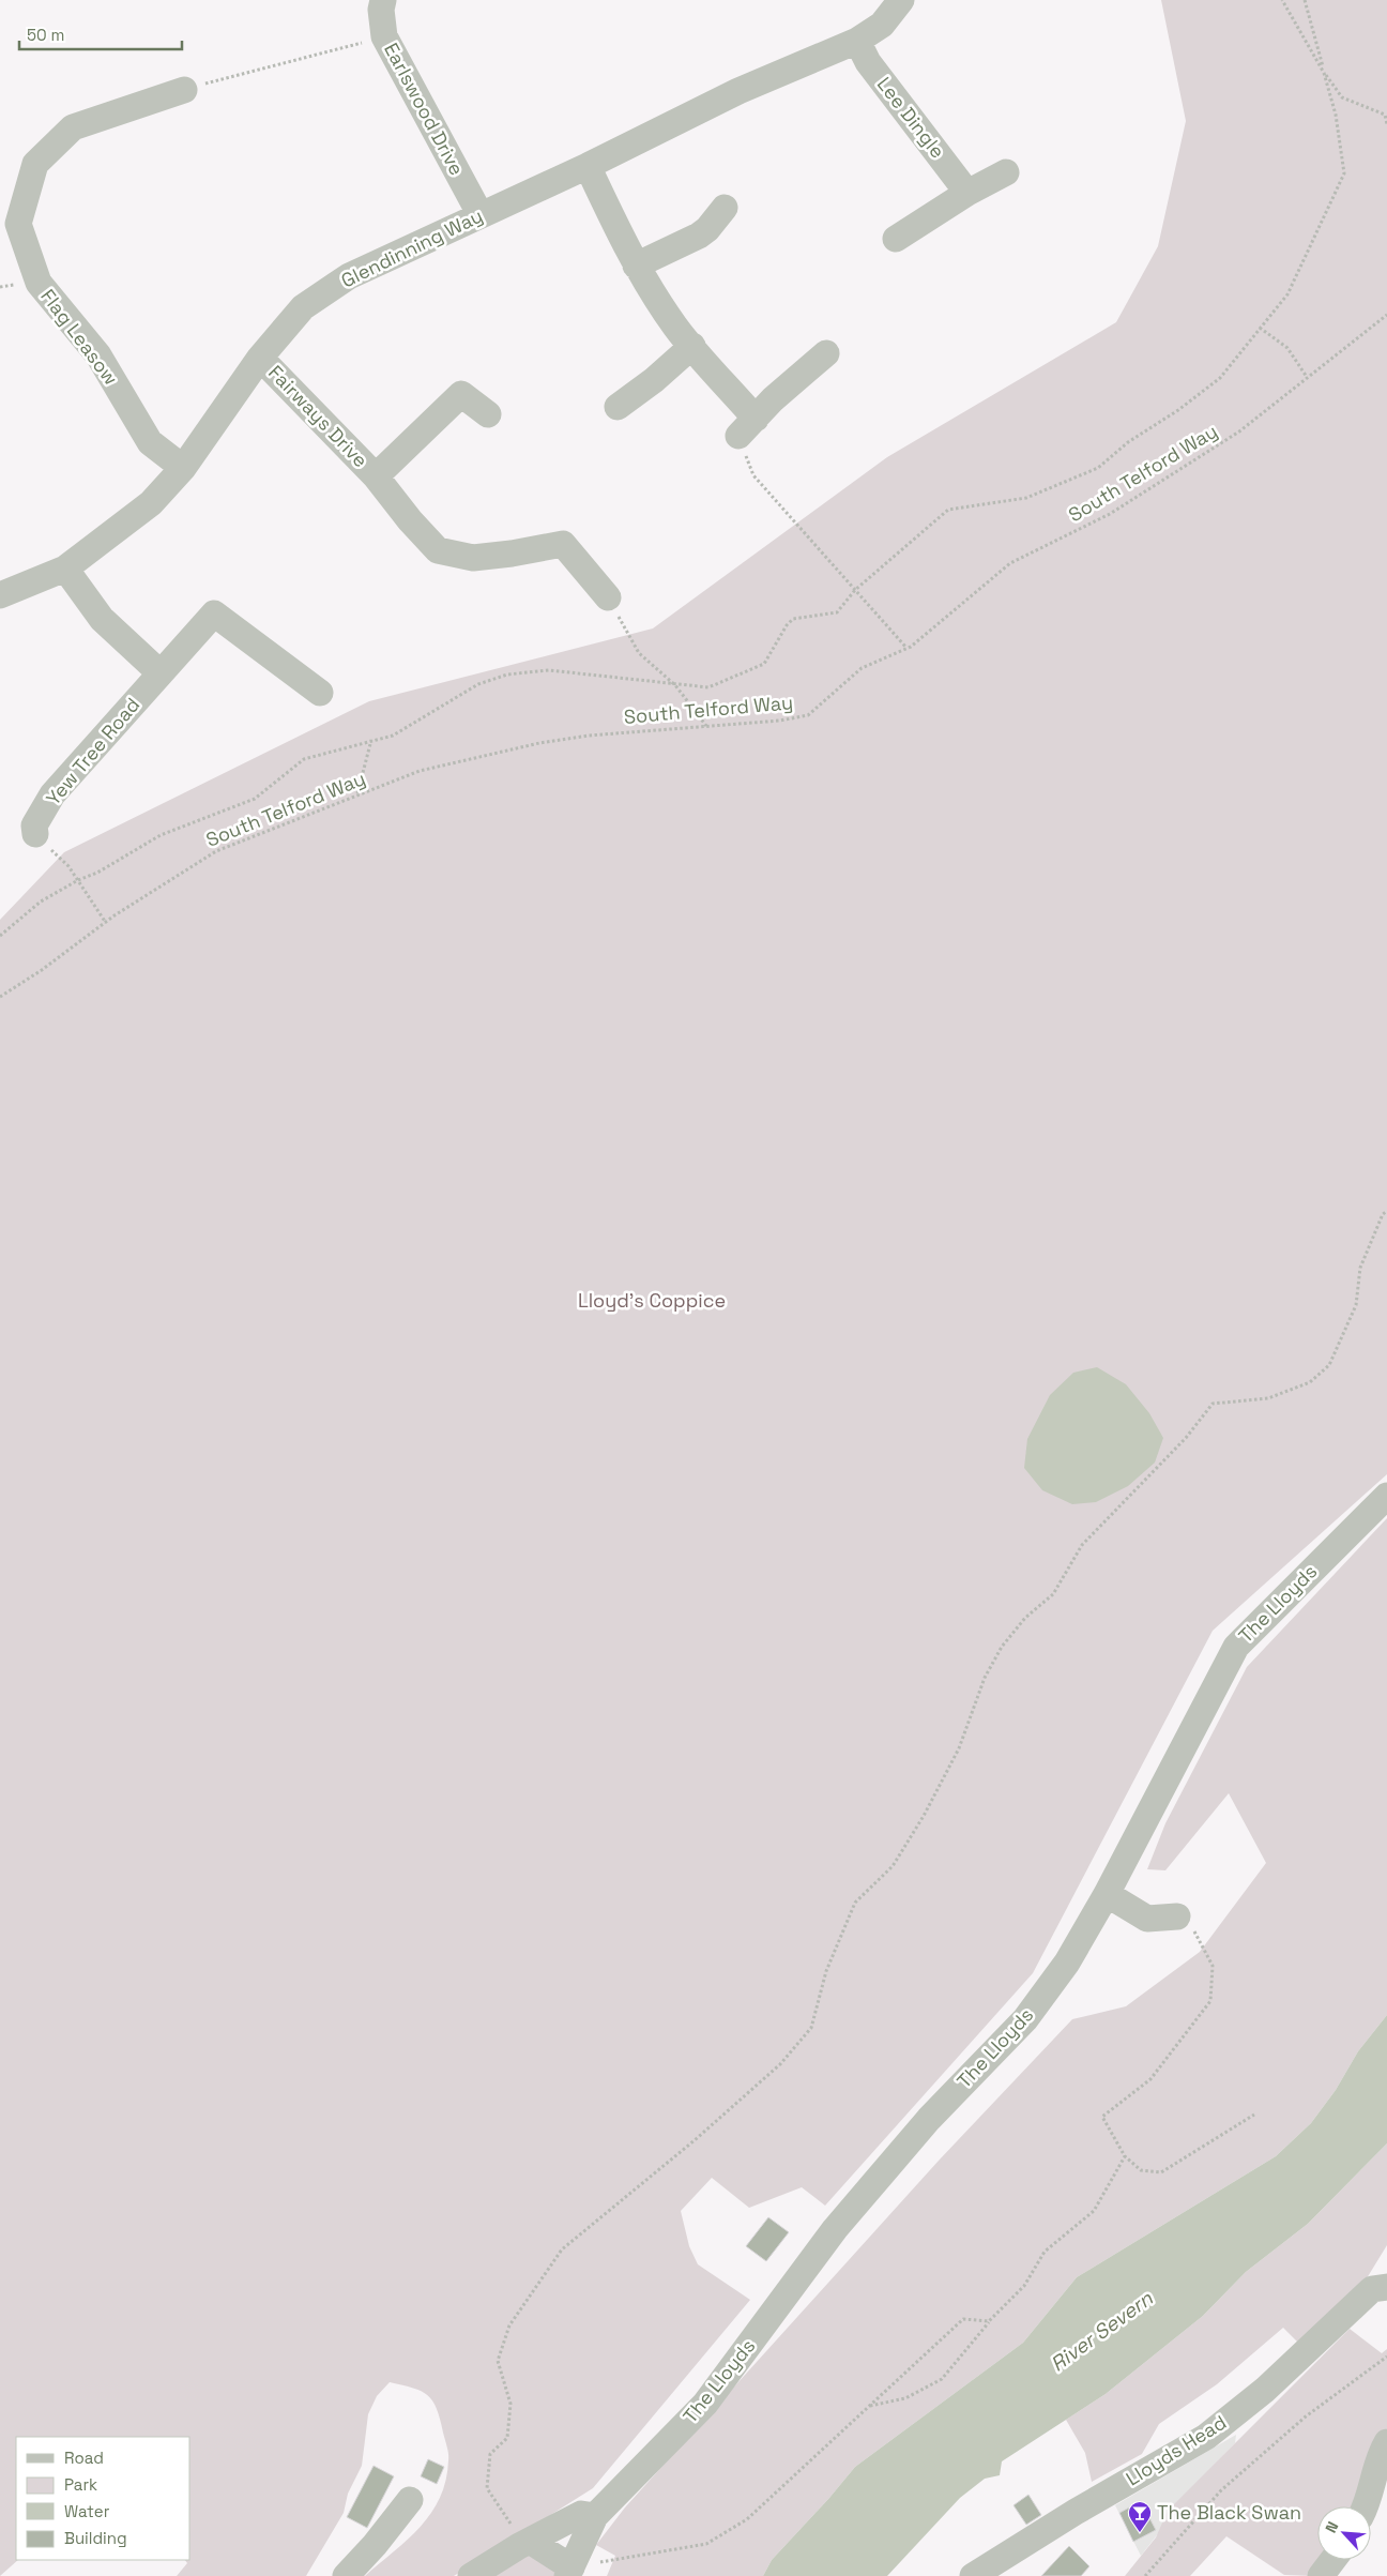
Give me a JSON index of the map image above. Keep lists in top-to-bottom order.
{
  "streets": {
    "street": [
      "Earlswood Drive",
      "Lee Dingle",
      "Glendinning Way",
      "Flag Leasow",
      "Fairways Drive",
      "Yew Tree Road",
      "The Lloyds",
      "Lloyds Head"
    ],
    "path": ["South Telford Way"]
  },
  "crossings": [
    ["Earlswood Drive", "Glendinning Way"],
    ["Lee Dingle", "Glendinning Way"],
    ["Glendinning Way", "Flag Leasow"],
    ["Glendinning Way", "Fairways Drive"]
  ],
  "water": ["River Severn"],
  "parks": ["Lloyd's Coppice"],
  "places": {
    "bar": ["The Black Swan"]
  },
  "legend": [
    "Road",
    "Park",
    "Water",
    "Building"
  ],
  "scale_bar": "50 m",
  "north": "top left"
}
